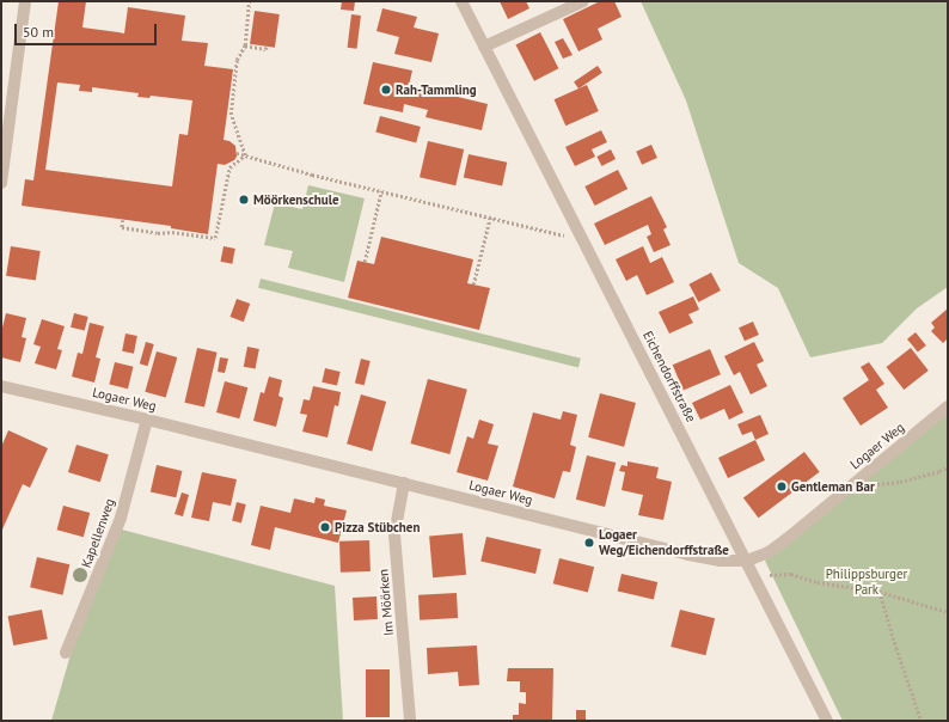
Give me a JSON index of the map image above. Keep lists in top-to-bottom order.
{
  "streets": {
    "street": [
      "Eichendorffstraße",
      "Logaer Weg",
      "Kapellenweg",
      "Im Möörken"
    ]
  },
  "crossings": [
    ["Eichendorffstraße", "Logaer Weg"],
    ["Logaer Weg", "Kapellenweg"],
    ["Logaer Weg", "Im Möörken"]
  ],
  "parks": ["Philippsburger Park"],
  "places": [
    "Rah-Tammling",
    "Möörkenschule",
    "Gentleman Bar",
    "Pizza Stübchen",
    "Logaer Weg/Eichendorffstraße"
  ],
  "scale_bar": "50 m"
}
